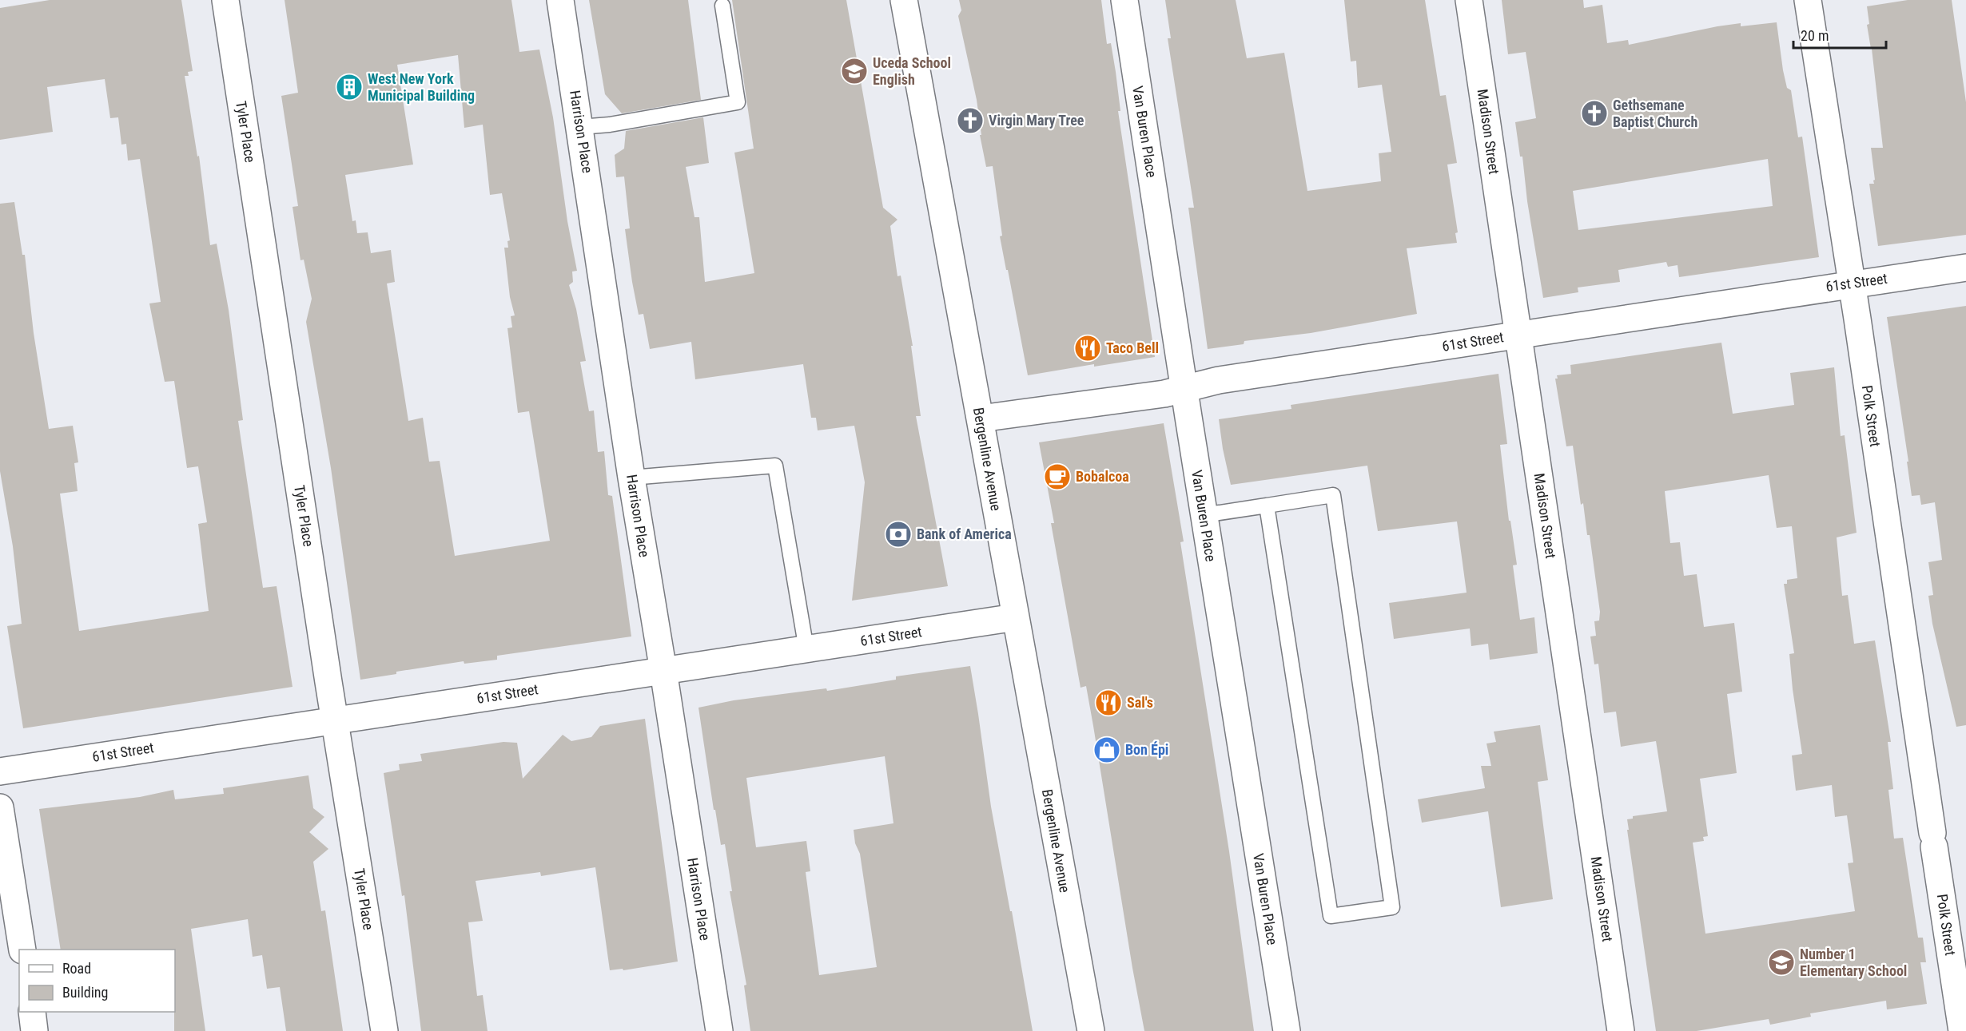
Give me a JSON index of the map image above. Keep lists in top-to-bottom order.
{
  "streets": {
    "street": [
      "Tyler Place",
      "Harrison Place",
      "Van Buren Place",
      "Madison Street",
      "61st Street",
      "Polk Street",
      "Bergenline Avenue"
    ]
  },
  "crossings": [
    ["Tyler Place", "61st Street"],
    ["Harrison Place", "61st Street"],
    ["Van Buren Place", "61st Street"],
    ["Madison Street", "61st Street"],
    ["61st Street", "Polk Street"],
    ["61st Street", "Bergenline Avenue"]
  ],
  "places": {
    "school or university": ["Uceda School English", "Number 1 Elementary School"],
    "building": ["West New York Municipal Building"],
    "church": ["Gethsemane Baptist Church", "Virgin Mary Tree"],
    "restaurant": ["Taco Bell", "Sal's"],
    "cafe": ["Bobalcoa"],
    "bank": ["Bank of America"],
    "shop": ["Bon Épi"]
  },
  "legend": ["Road", "Building"],
  "scale_bar": "20 m"
}
